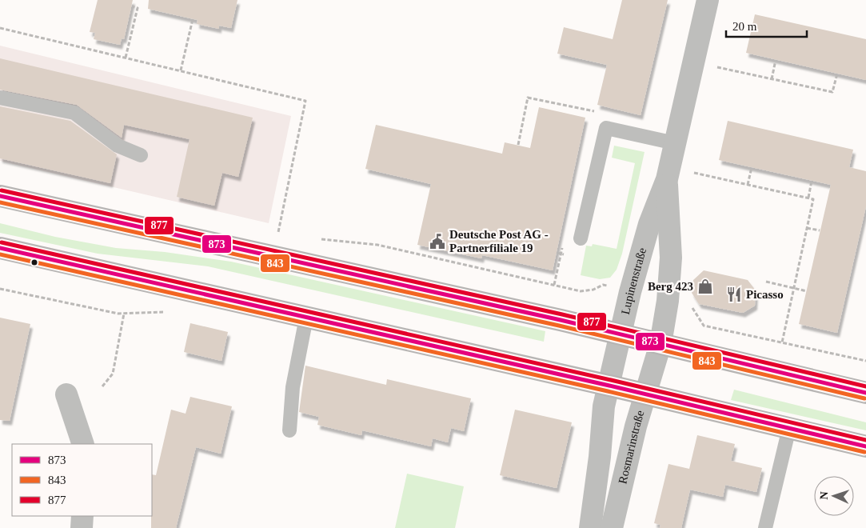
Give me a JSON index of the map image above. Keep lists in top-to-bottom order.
{
  "streets": {
    "street": ["Lupinenstraße", "Rosmarinstraße"]
  },
  "crossings": [
    ["Lupinenstraße", "Rosmarinstraße"]
  ],
  "places": {
    "public building": ["Deutsche Post AG - Partnerfiliale 19"],
    "shop": ["Berg 423"],
    "restaurant": ["Picasso"]
  },
  "lines": ["transit line 877", "transit line 873", "transit line 843"],
  "legend": ["873", "843", "877"],
  "scale_bar": "20 m",
  "north": "left"
}
